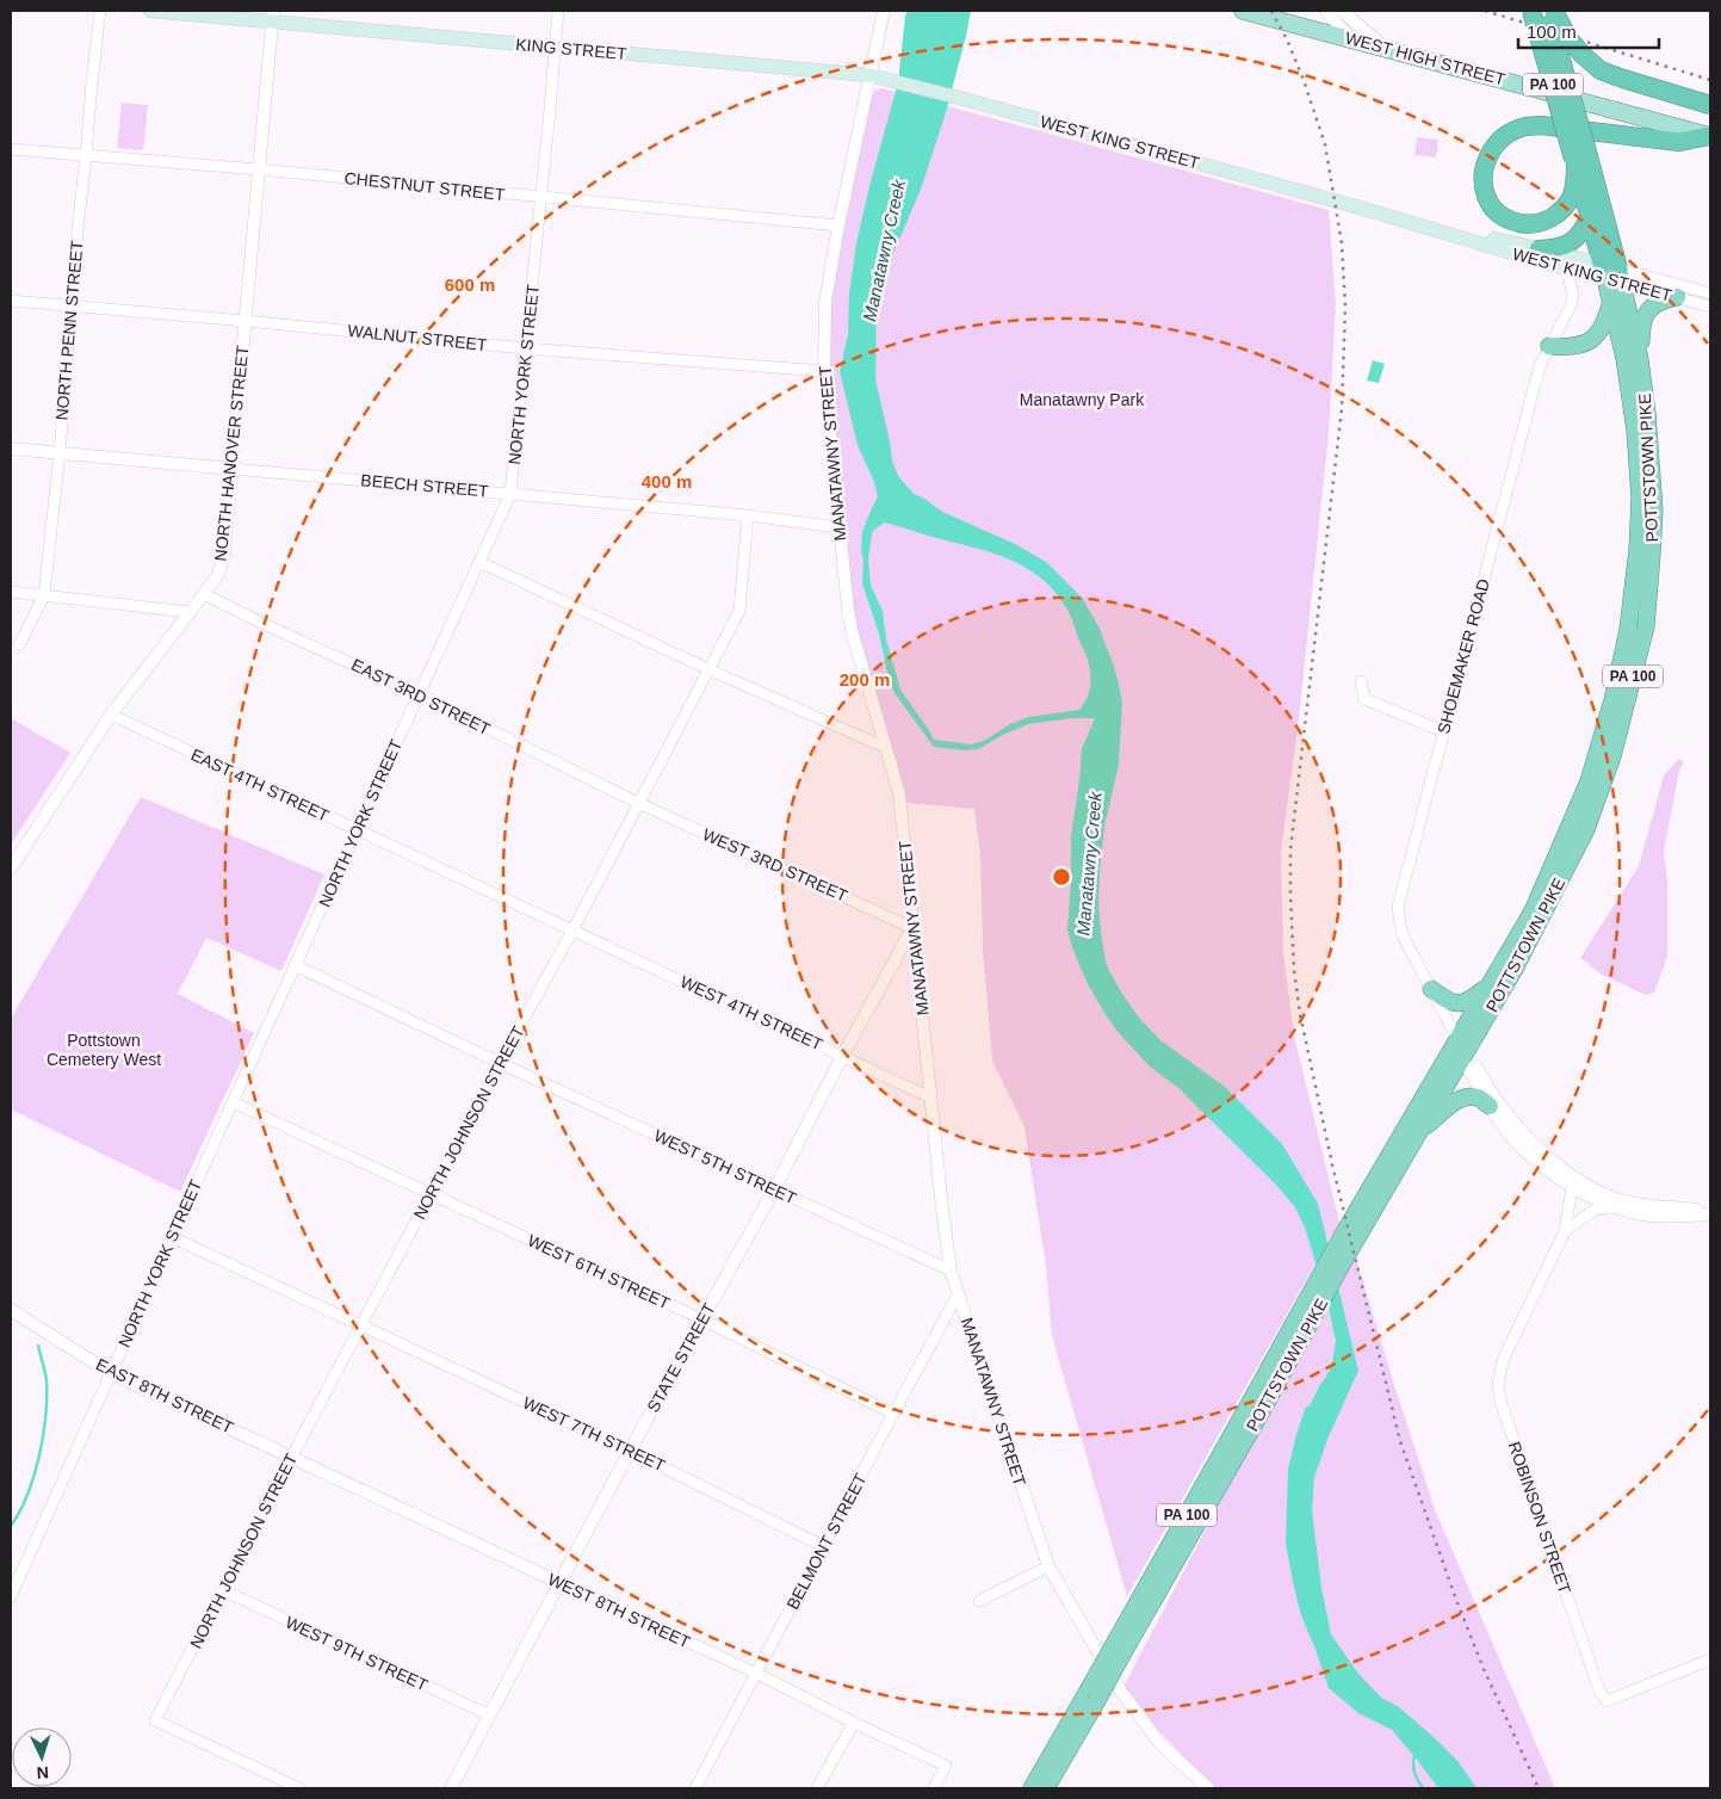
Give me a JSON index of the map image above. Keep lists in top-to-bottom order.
{
  "streets": {
    "highway": ["PA 100", "POTTSTOWN PIKE"],
    "main road": ["KING STREET", "WEST HIGH STREET", "WEST KING STREET"],
    "street": [
      "CHESTNUT STREET",
      "NORTH PENN STREET",
      "WALNUT STREET",
      "NORTH YORK STREET",
      "NORTH HANOVER STREET",
      "MANATAWNY STREET",
      "BEECH STREET",
      "SHOEMAKER ROAD",
      "EAST 3RD STREET",
      "EAST 4TH STREET",
      "WEST 3RD STREET",
      "WEST 4TH STREET",
      "NORTH JOHNSON STREET",
      "WEST 5TH STREET",
      "WEST 6TH STREET",
      "STATE STREET",
      "EAST 8TH STREET",
      "WEST 7TH STREET",
      "ROBINSON STREET",
      "BELMONT STREET",
      "WEST 8TH STREET",
      "WEST 9TH STREET"
    ]
  },
  "crossings": [
    ["KING STREET", "WEST KING STREET"],
    ["KING STREET", "NORTH YORK STREET"],
    ["KING STREET", "NORTH HANOVER STREET"],
    ["KING STREET", "MANATAWNY STREET"],
    ["WEST KING STREET", "MANATAWNY STREET"],
    ["WEST KING STREET", "POTTSTOWN PIKE"],
    ["WEST KING STREET", "SHOEMAKER ROAD"],
    ["CHESTNUT STREET", "NORTH PENN STREET"],
    ["CHESTNUT STREET", "NORTH YORK STREET"],
    ["CHESTNUT STREET", "NORTH HANOVER STREET"],
    ["CHESTNUT STREET", "MANATAWNY STREET"],
    ["NORTH PENN STREET", "WALNUT STREET"],
    ["NORTH PENN STREET", "BEECH STREET"],
    ["WALNUT STREET", "NORTH YORK STREET"],
    ["WALNUT STREET", "NORTH HANOVER STREET"],
    ["WALNUT STREET", "MANATAWNY STREET"],
    ["NORTH YORK STREET", "BEECH STREET"],
    ["NORTH YORK STREET", "EAST 3RD STREET"],
    ["NORTH YORK STREET", "EAST 4TH STREET"],
    ["NORTH YORK STREET", "WEST 5TH STREET"],
    ["NORTH YORK STREET", "WEST 6TH STREET"],
    ["NORTH YORK STREET", "EAST 8TH STREET"],
    ["NORTH YORK STREET", "WEST 7TH STREET"],
    ["NORTH HANOVER STREET", "BEECH STREET"],
    ["NORTH HANOVER STREET", "EAST 3RD STREET"],
    ["NORTH HANOVER STREET", "EAST 4TH STREET"],
    ["MANATAWNY STREET", "BEECH STREET"],
    ["MANATAWNY STREET", "WEST 3RD STREET"],
    ["MANATAWNY STREET", "WEST 4TH STREET"],
    ["MANATAWNY STREET", "WEST 5TH STREET"],
    ["MANATAWNY STREET", "STATE STREET"],
    ["MANATAWNY STREET", "BELMONT STREET"],
    ["POTTSTOWN PIKE", "SHOEMAKER ROAD"],
    ["BEECH STREET", "NORTH JOHNSON STREET"],
    ["SHOEMAKER ROAD", "ROBINSON STREET"],
    ["EAST 3RD STREET", "WEST 3RD STREET"],
    ["EAST 3RD STREET", "NORTH JOHNSON STREET"],
    ["EAST 4TH STREET", "WEST 4TH STREET"],
    ["EAST 4TH STREET", "NORTH JOHNSON STREET"],
    ["WEST 3RD STREET", "NORTH JOHNSON STREET"],
    ["WEST 3RD STREET", "STATE STREET"],
    ["WEST 4TH STREET", "NORTH JOHNSON STREET"],
    ["WEST 4TH STREET", "STATE STREET"],
    ["NORTH JOHNSON STREET", "WEST 5TH STREET"],
    ["NORTH JOHNSON STREET", "WEST 6TH STREET"],
    ["NORTH JOHNSON STREET", "EAST 8TH STREET"],
    ["NORTH JOHNSON STREET", "WEST 7TH STREET"],
    ["NORTH JOHNSON STREET", "WEST 8TH STREET"],
    ["NORTH JOHNSON STREET", "WEST 9TH STREET"],
    ["WEST 5TH STREET", "STATE STREET"],
    ["WEST 6TH STREET", "STATE STREET"],
    ["WEST 6TH STREET", "BELMONT STREET"],
    ["STATE STREET", "WEST 7TH STREET"],
    ["STATE STREET", "WEST 8TH STREET"],
    ["STATE STREET", "WEST 9TH STREET"],
    ["EAST 8TH STREET", "WEST 8TH STREET"],
    ["WEST 7TH STREET", "BELMONT STREET"],
    ["BELMONT STREET", "WEST 8TH STREET"]
  ],
  "water": ["Manatawny Creek"],
  "parks": ["Manatawny Park", "Pottstown Cemetery West"],
  "scale_bar": "100 m",
  "north": "bottom",
  "rings": ["600 m", "400 m", "200 m"]
}
